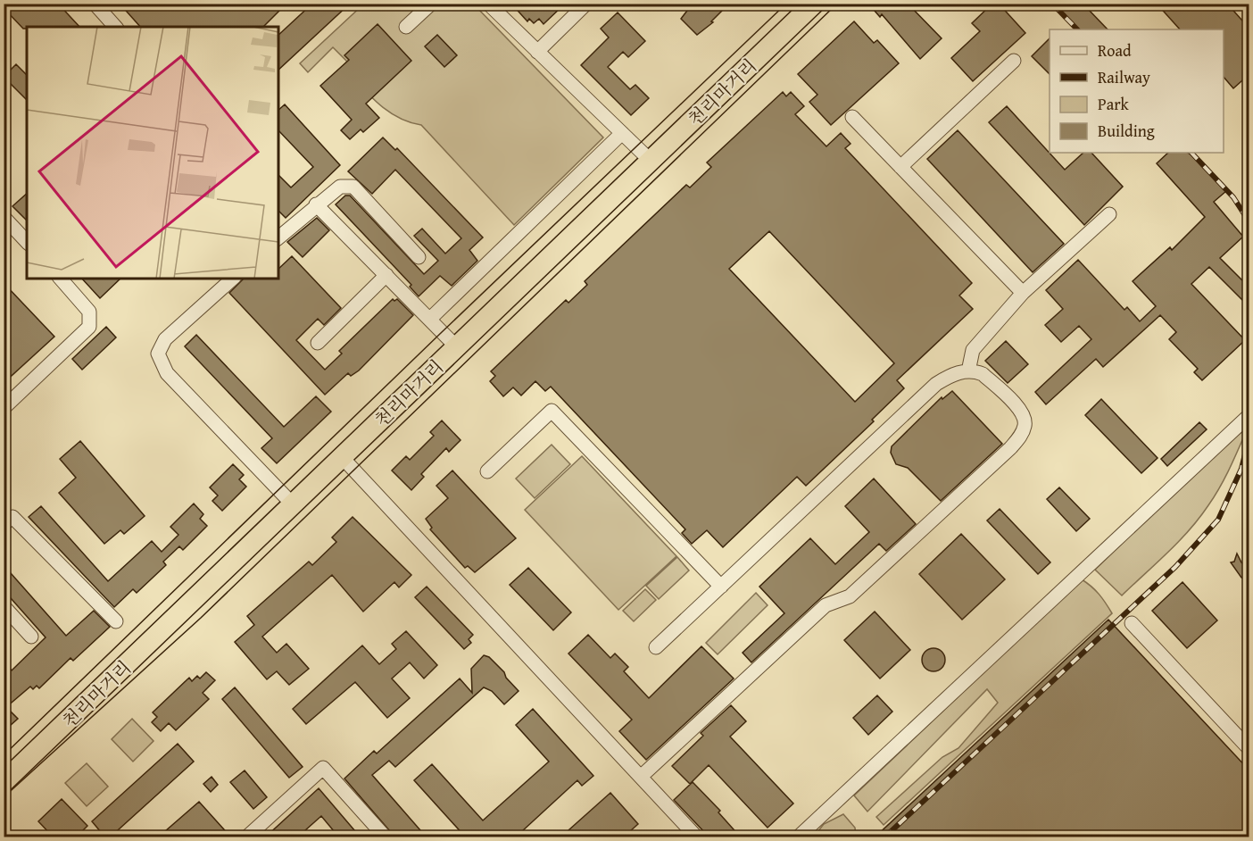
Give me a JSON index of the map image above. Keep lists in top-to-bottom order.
{
  "streets": {
    "highway": ["천리마거리"]
  },
  "legend": [
    "Road",
    "Railway",
    "Park",
    "Building"
  ]
}
